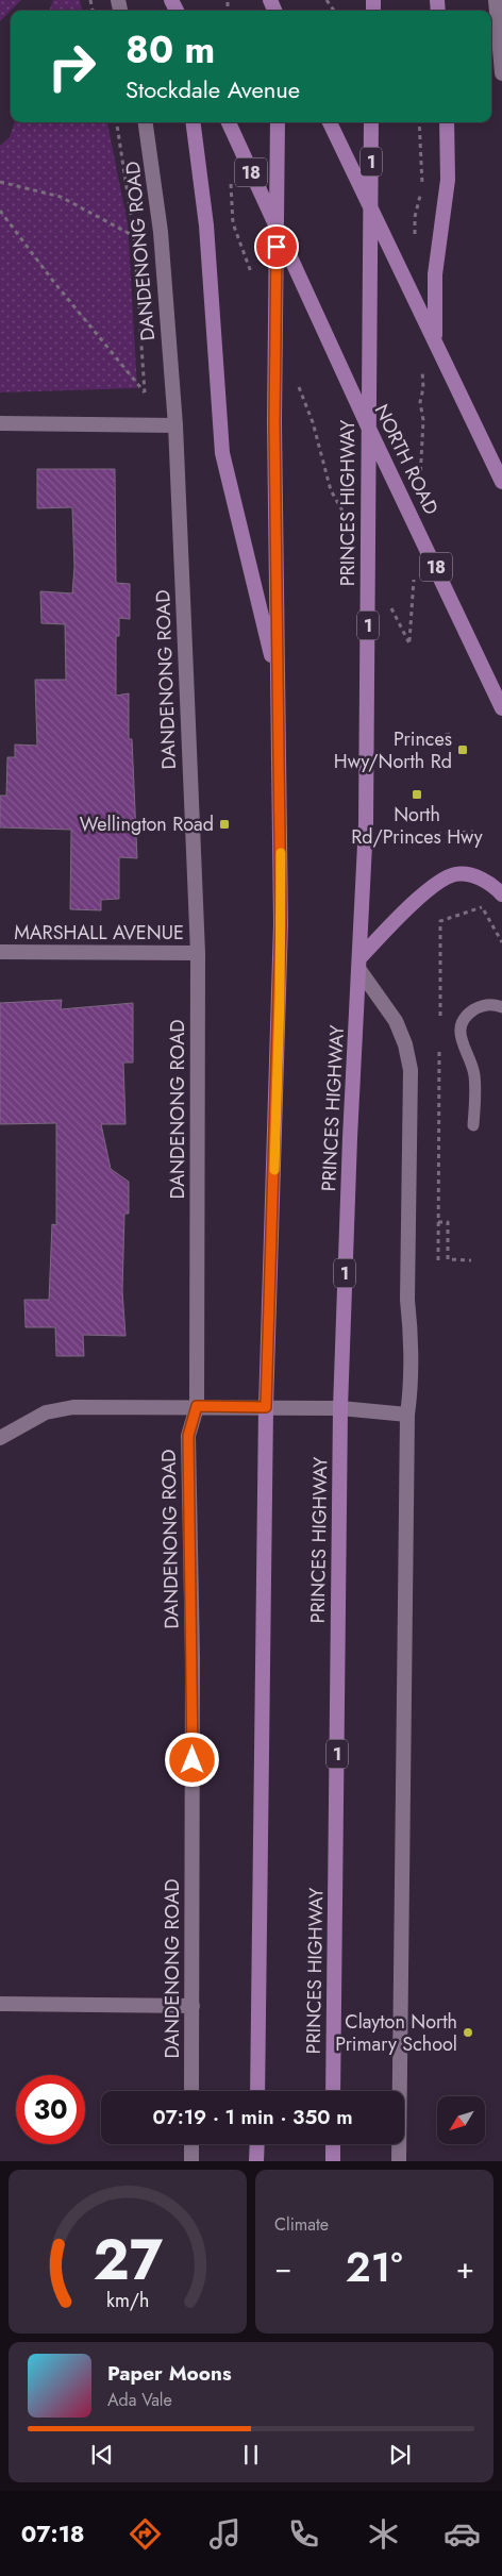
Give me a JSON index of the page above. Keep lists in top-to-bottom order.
{
  "streets": {
    "highway": [
      "1",
      "18",
      "NORTH ROAD",
      "PRINCES HIGHWAY"
    ],
    "street": ["DANDENONG ROAD", "MARSHALL AVENUE"]
  },
  "crossings": [
    ["18", "NORTH ROAD"],
    ["DANDENONG ROAD", "MARSHALL AVENUE"],
    ["NORTH ROAD", "PRINCES HIGHWAY"]
  ],
  "places": {
    "transit": ["Princes Hwy/North Rd", "North Rd/Princes Hwy", "Wellington Road"],
    "other": ["Clayton North Primary School"]
  },
  "north": "bottom left",
  "page": {
    "turn": ["80 m", "Stockdale Avenue"],
    "limit": "30",
    "trip": "07:19 · 1 min · 350 m",
    "tile": "Climate",
    "heat": ["−", "21°", "+"],
    "song": ["Paper Moons", "Ada Vale"],
    "tabs": "07:18",
    "gauge": ["27", "km/h"]
  }
}
